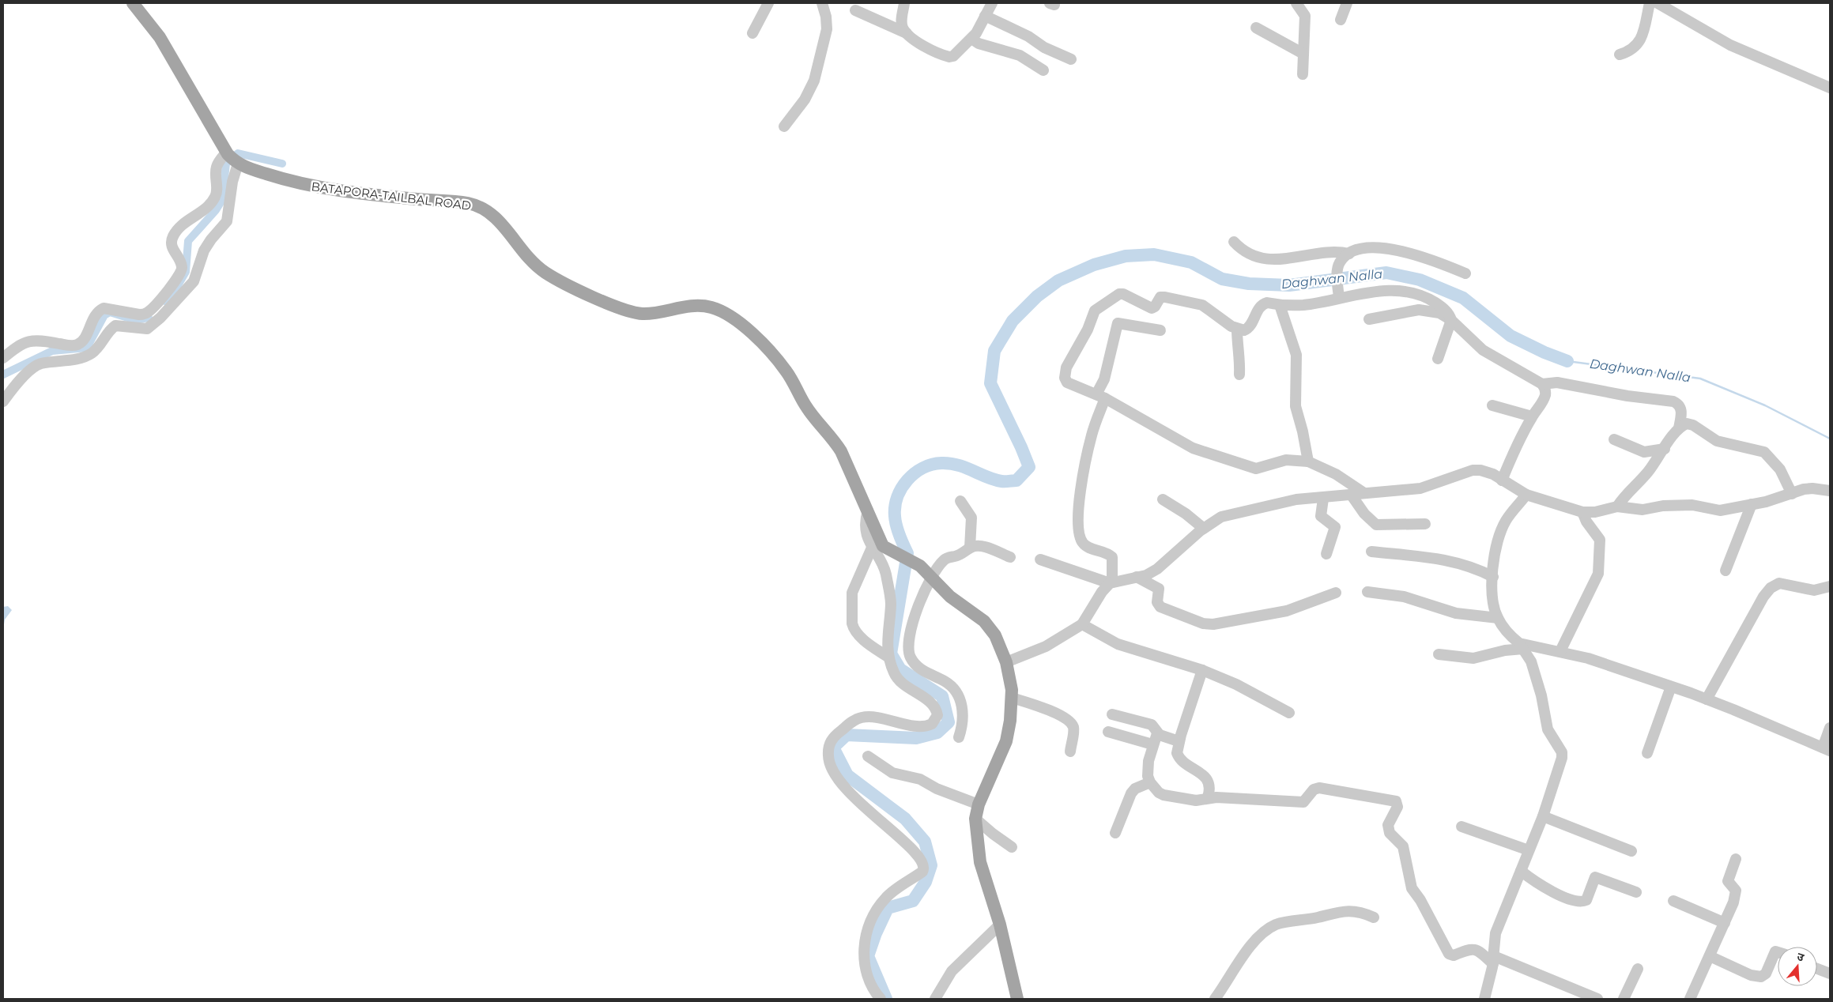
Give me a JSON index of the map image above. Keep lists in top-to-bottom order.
{
  "streets": {
    "main road": ["BATAPORA-TAILBAL ROAD"]
  },
  "water": ["Daghwan Nalla"],
  "north": "top"
}
